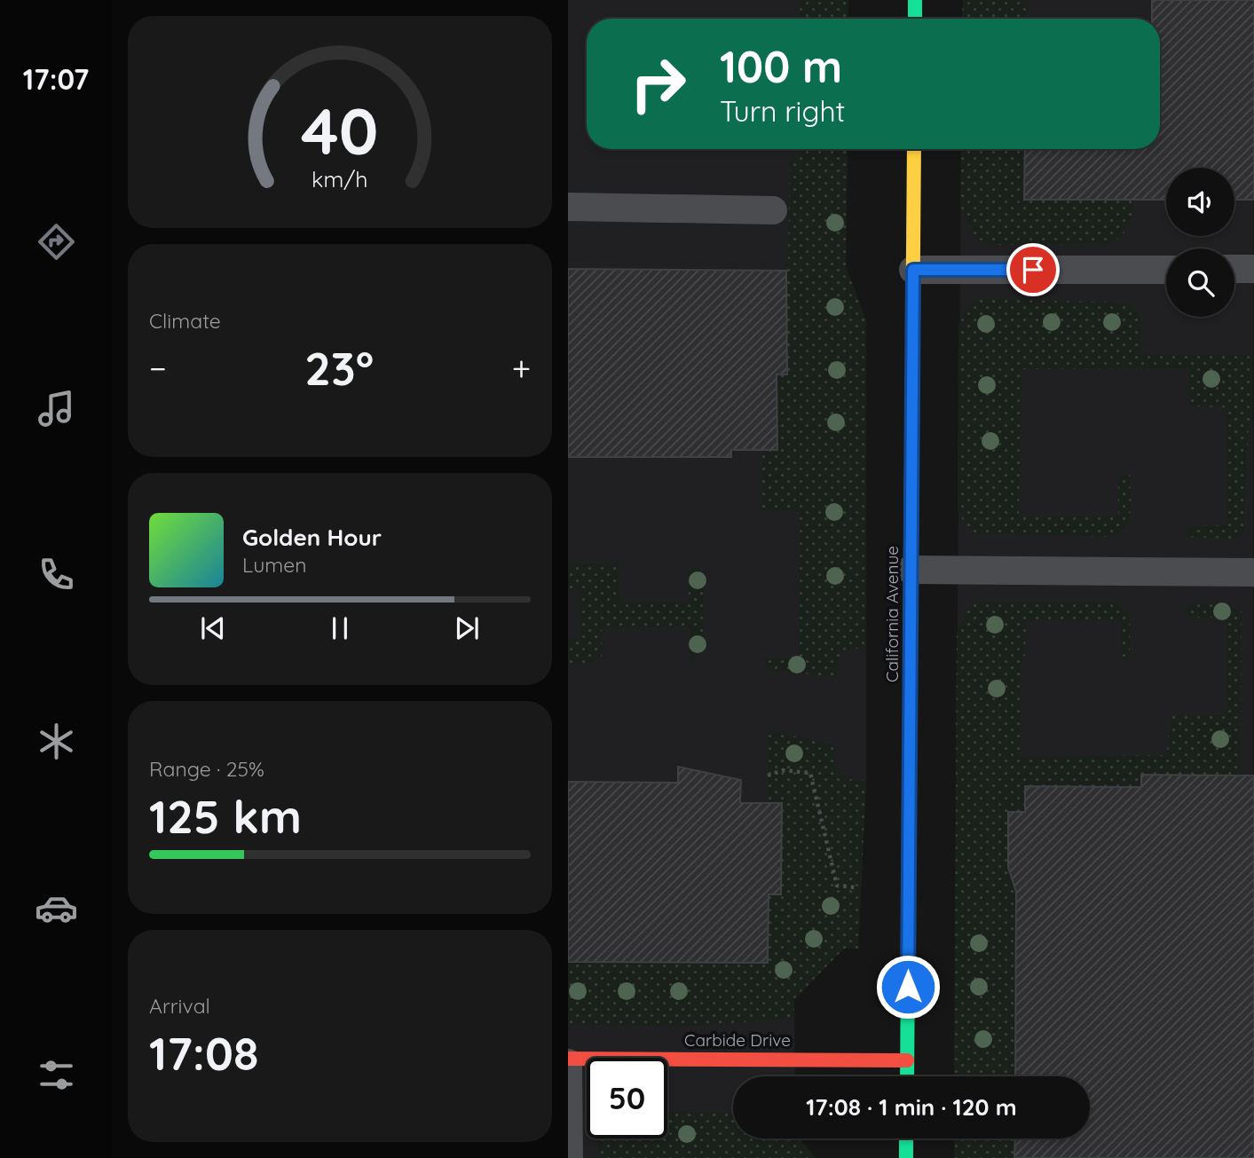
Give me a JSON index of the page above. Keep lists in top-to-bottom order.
{
  "streets": {
    "main road": ["California Avenue", "Carbide Drive"]
  },
  "crossings": [
    ["California Avenue", "Carbide Drive"]
  ],
  "page": {
    "tabs": "17:07",
    "turn": ["100 m", "Turn right"],
    "tile": [
      "Climate",
      ["Range · 25%", "125 km"],
      ["Arrival", "17:08"]
    ],
    "heat": ["−", "23°", "+"],
    "song": ["Golden Hour", "Lumen"],
    "limit": "50",
    "trip": "17:08 · 1 min · 120 m",
    "gauge": ["40", "km/h"]
  }
}
